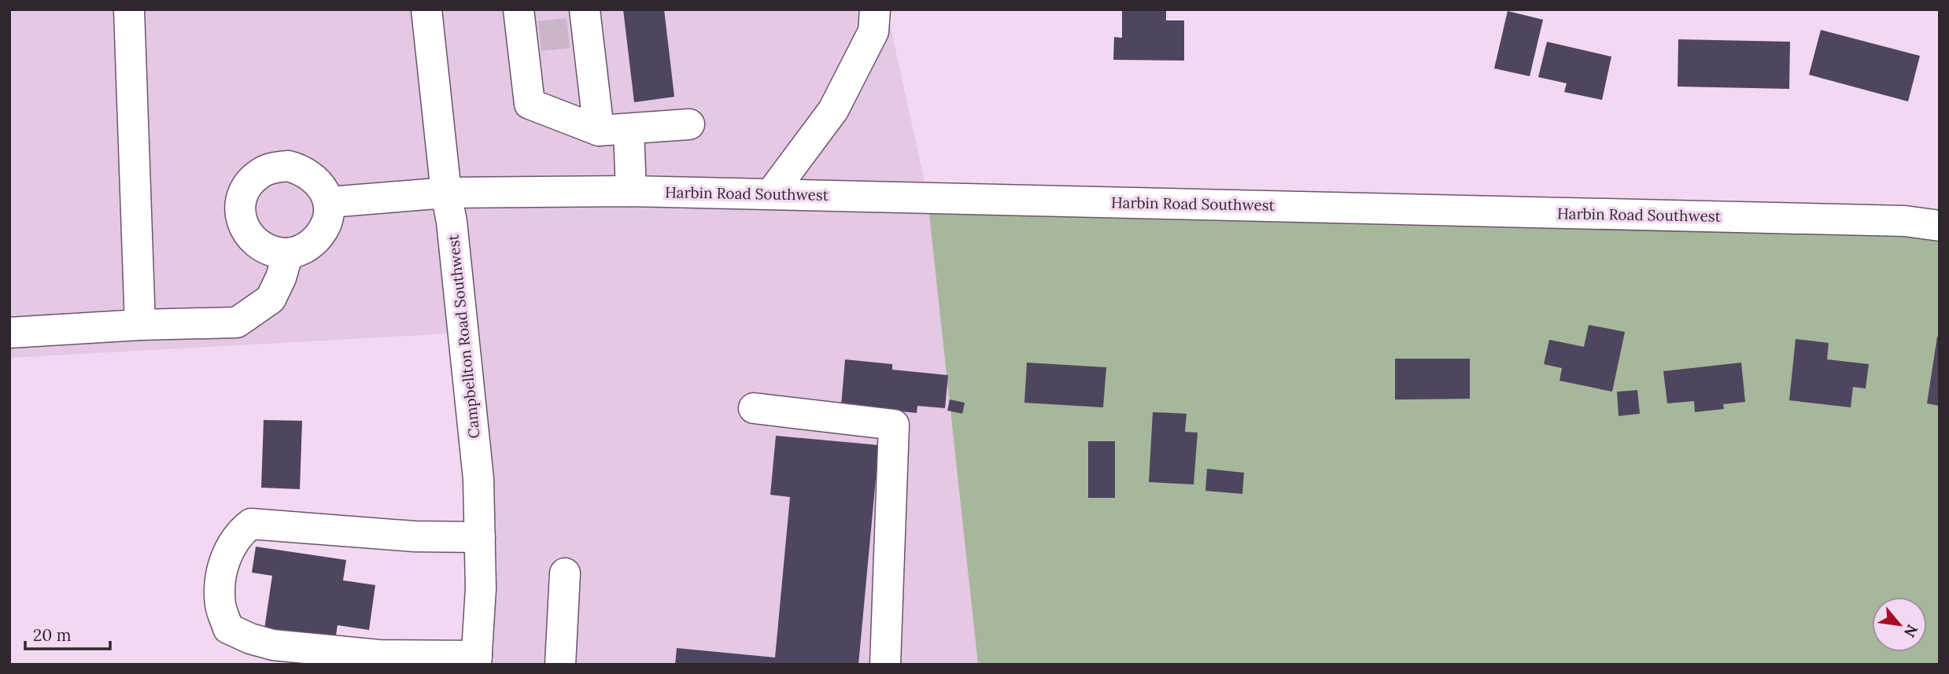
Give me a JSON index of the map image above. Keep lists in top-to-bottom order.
{
  "streets": {
    "street": ["Harbin Road Southwest", "Campbellton Road Southwest"]
  },
  "crossings": [
    ["Harbin Road Southwest", "Campbellton Road Southwest"]
  ],
  "scale_bar": "20 m",
  "north": "bottom right"
}
